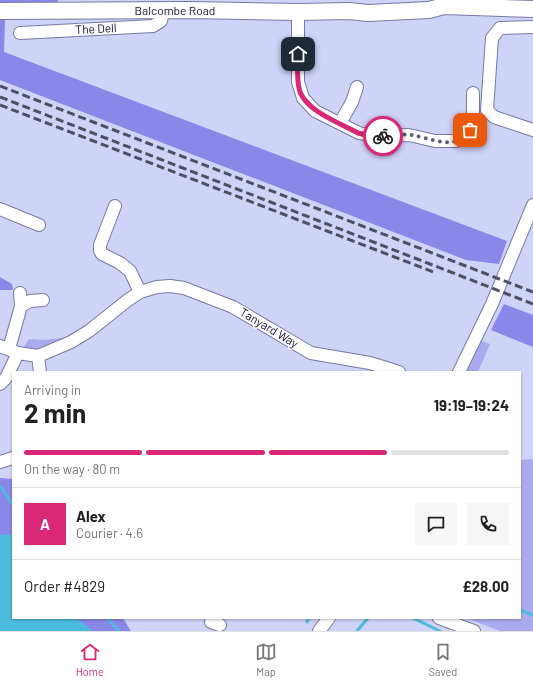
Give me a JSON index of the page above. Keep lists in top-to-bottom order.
{
  "streets": {
    "main road": ["Balcombe Road"],
    "street": ["The Dell", "Tanyard Way"]
  },
  "crossings": [
    ["Balcombe Road", "The Dell"]
  ],
  "page": {
    "heading": ["2 min", "Arriving in", "19:19–19:24"],
    "panel": [
      "Alex",
      "Courier · 4.6",
      "Order #4829",
      "£28.00"
    ],
    "bar": "On the way · 80 m",
    "round": "A",
    "tabs": ["Home", "Map", "Saved"]
  }
}
